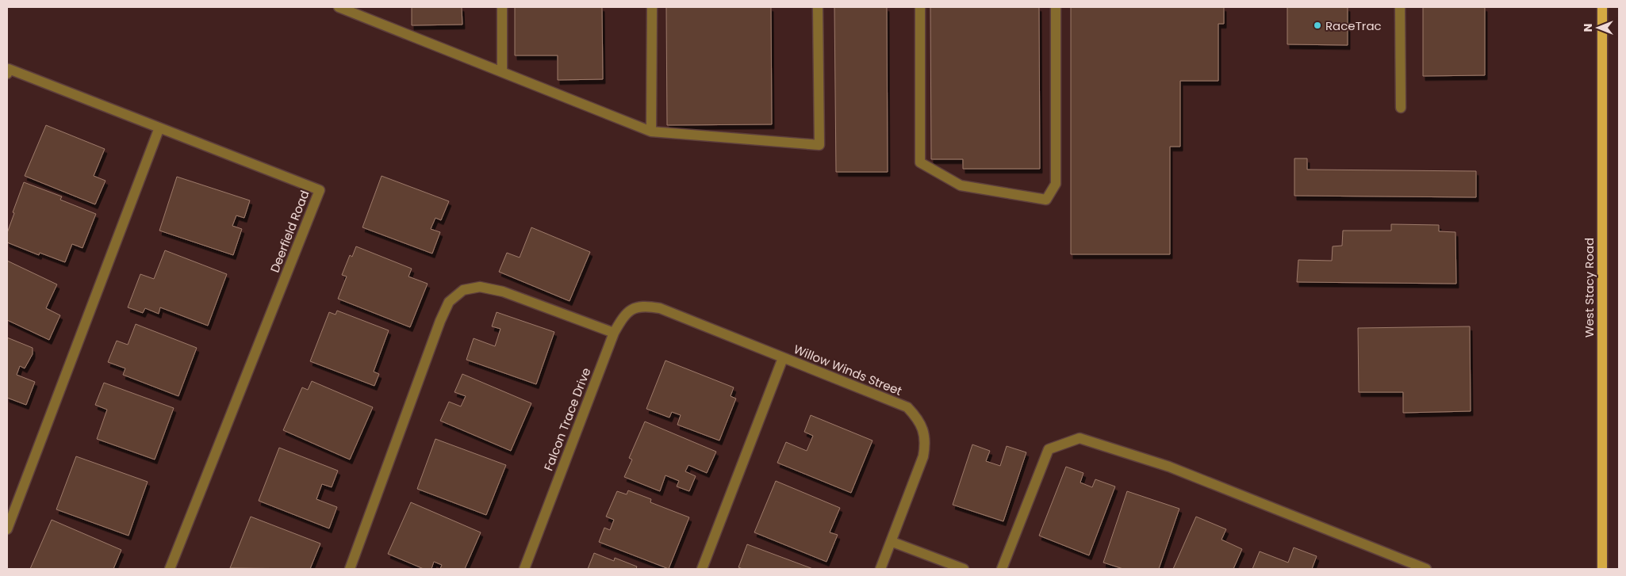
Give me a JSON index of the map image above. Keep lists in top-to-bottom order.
{
  "streets": {
    "main road": ["West Stacy Road"],
    "street": ["Deerfield Road", "Willow Winds Street", "Falcon Trace Drive"]
  },
  "crossings": [
    ["Willow Winds Street", "Falcon Trace Drive"]
  ],
  "places": ["RaceTrac"],
  "north": "left"
}
